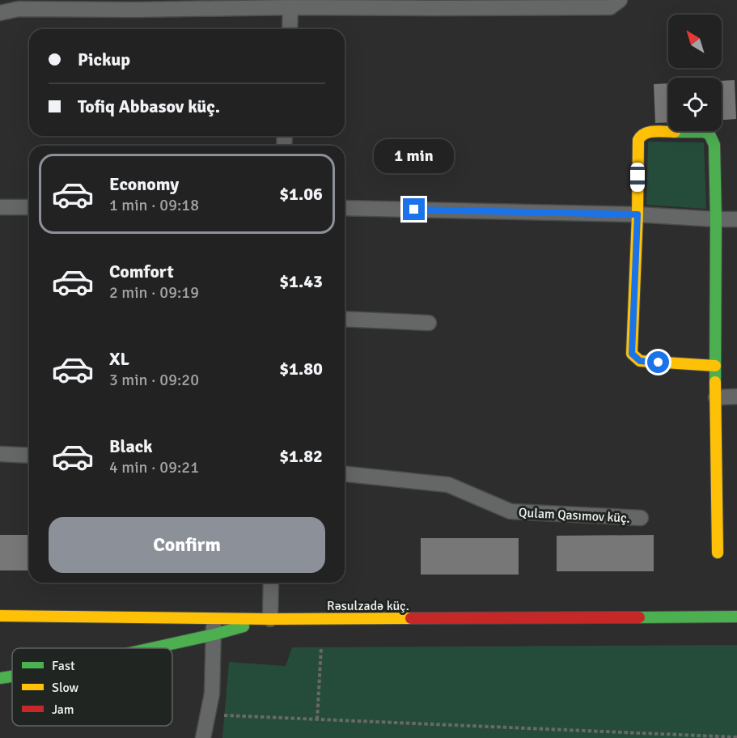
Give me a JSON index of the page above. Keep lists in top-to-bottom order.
{
  "streets": {
    "street": ["Qulam Qasımov küç.", "Rəsulzadə küç."]
  },
  "legend": ["Fast", "Slow", "Jam"],
  "north": "top left",
  "page": {
    "banner": ["Pickup", "Tofiq Abbasov küç."],
    "bubble": "1 min",
    "list": [
      {
        "name": "Economy",
        "note": "1 min · 09:18",
        "value": "$1.06"
      },
      {
        "name": "Comfort",
        "note": "2 min · 09:19",
        "value": "$1.43"
      },
      {
        "name": "XL",
        "note": "3 min · 09:20",
        "value": "$1.80"
      },
      {
        "name": "Black",
        "note": "4 min · 09:21",
        "value": "$1.82"
      }
    ],
    "buttons": "Confirm"
  }
}
